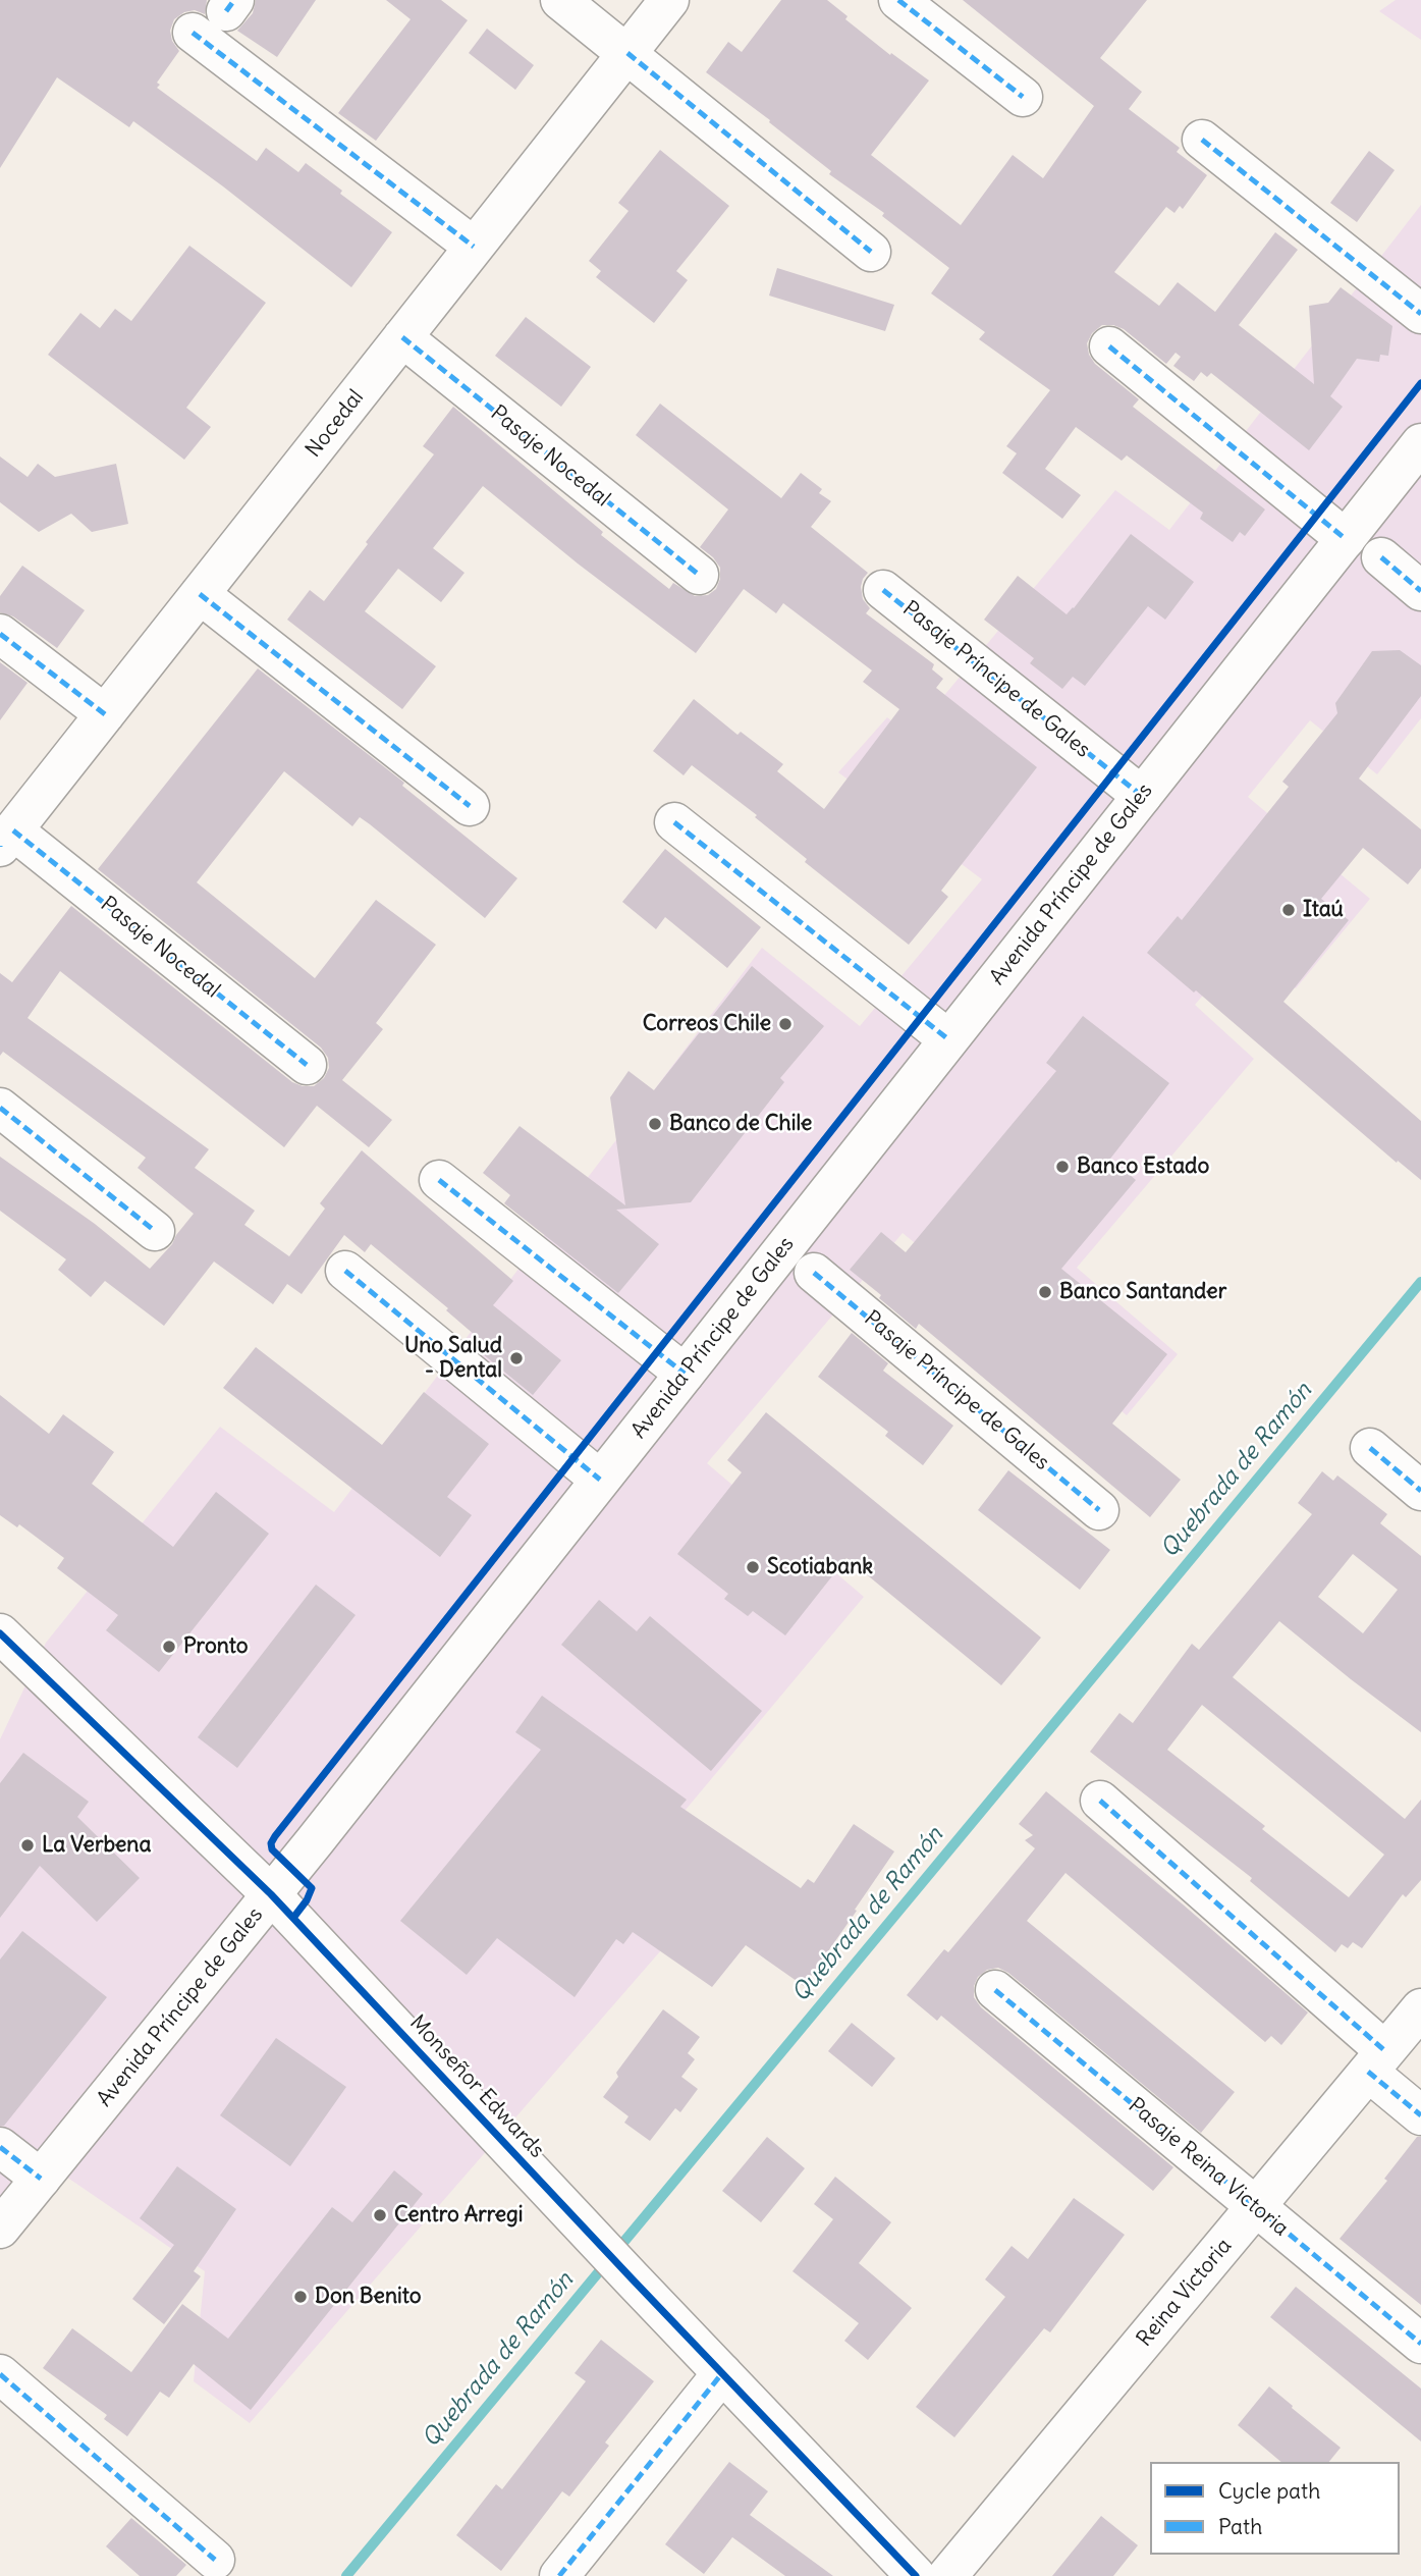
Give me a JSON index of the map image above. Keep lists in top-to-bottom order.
{
  "streets": {
    "street": [
      "Nocedal",
      "Pasaje Nocedal",
      "Pasaje Príncipe de Gales",
      "Avenida Príncipe de Gales",
      "Monseñor Edwards",
      "Pasaje Reina Victoria",
      "Reina Victoria"
    ]
  },
  "crossings": [
    ["Nocedal", "Pasaje Nocedal"],
    ["Pasaje Príncipe de Gales", "Avenida Príncipe de Gales"],
    ["Avenida Príncipe de Gales", "Monseñor Edwards"],
    ["Pasaje Reina Victoria", "Reina Victoria"]
  ],
  "water": ["Quebrada de Ramón"],
  "places": [
    "Itaú",
    "Correos Chile",
    "Banco de Chile",
    "Banco Estado",
    "Banco Santander",
    "Uno Salud - Dental",
    "Scotiabank",
    "Pronto",
    "La Verbena",
    "Centro Arregi",
    "Don Benito"
  ],
  "legend": ["Cycle path", "Path"]
}
